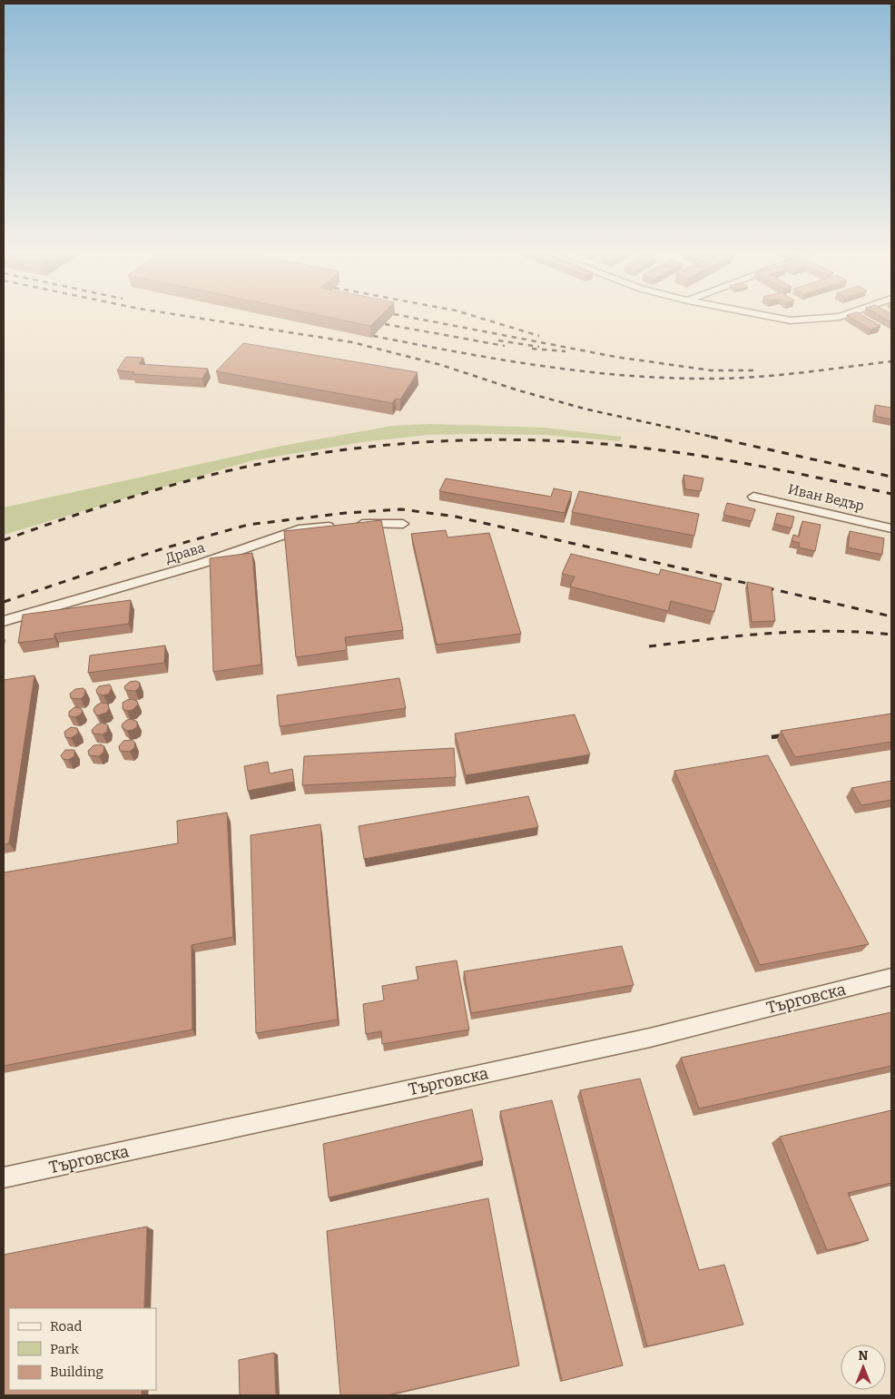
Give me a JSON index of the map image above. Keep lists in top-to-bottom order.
{
  "streets": {
    "street": ["Иван Ведър", "Драва", "Търговска"]
  },
  "legend": ["Road", "Park", "Building"],
  "north": "top"
}
